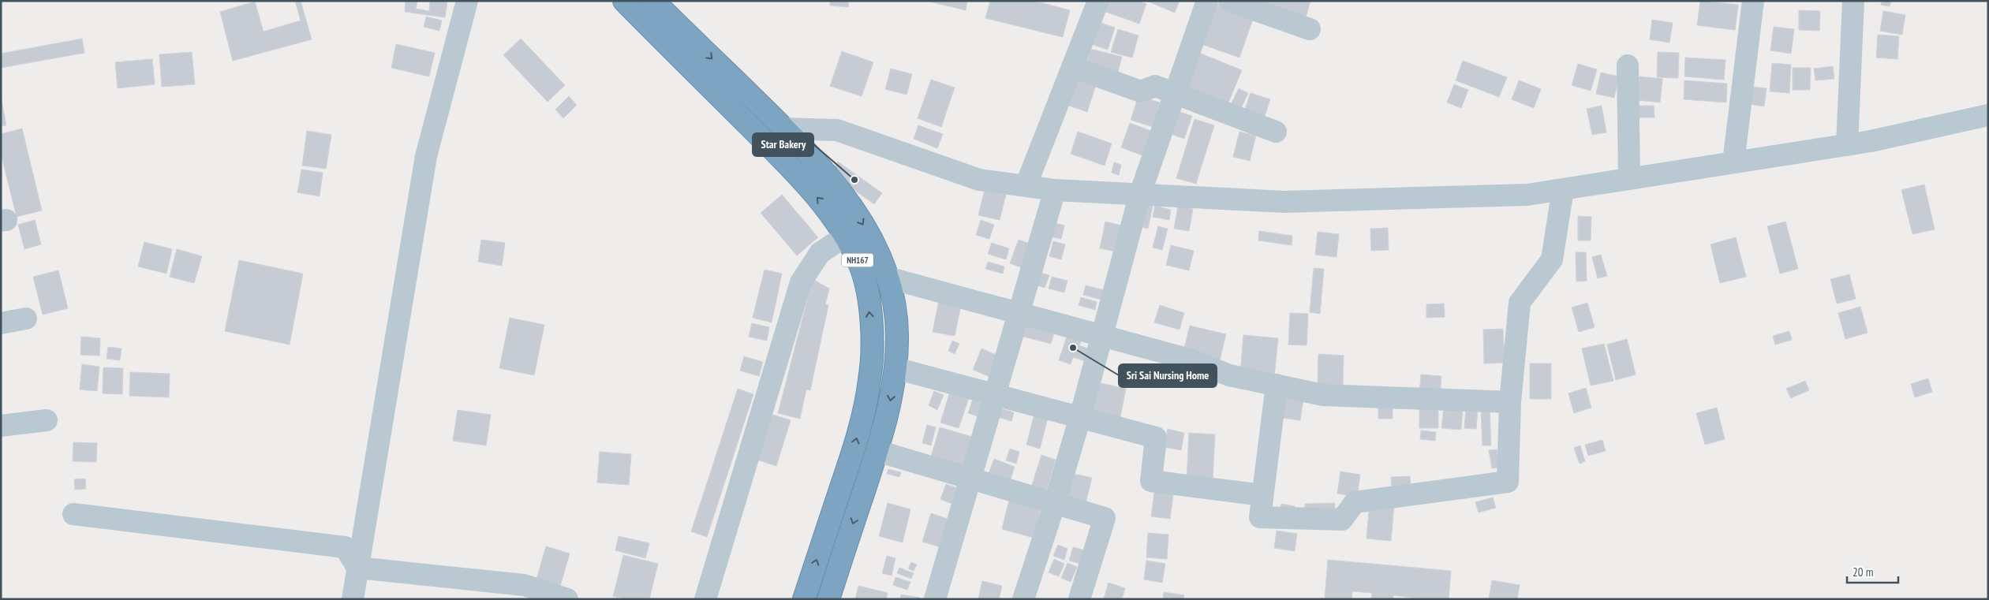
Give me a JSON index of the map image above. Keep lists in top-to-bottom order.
{
  "streets": {
    "highway": ["NH167"]
  },
  "places": ["Star Bakery", "Sri Sai Nursing Home"],
  "scale_bar": "20 m"
}
